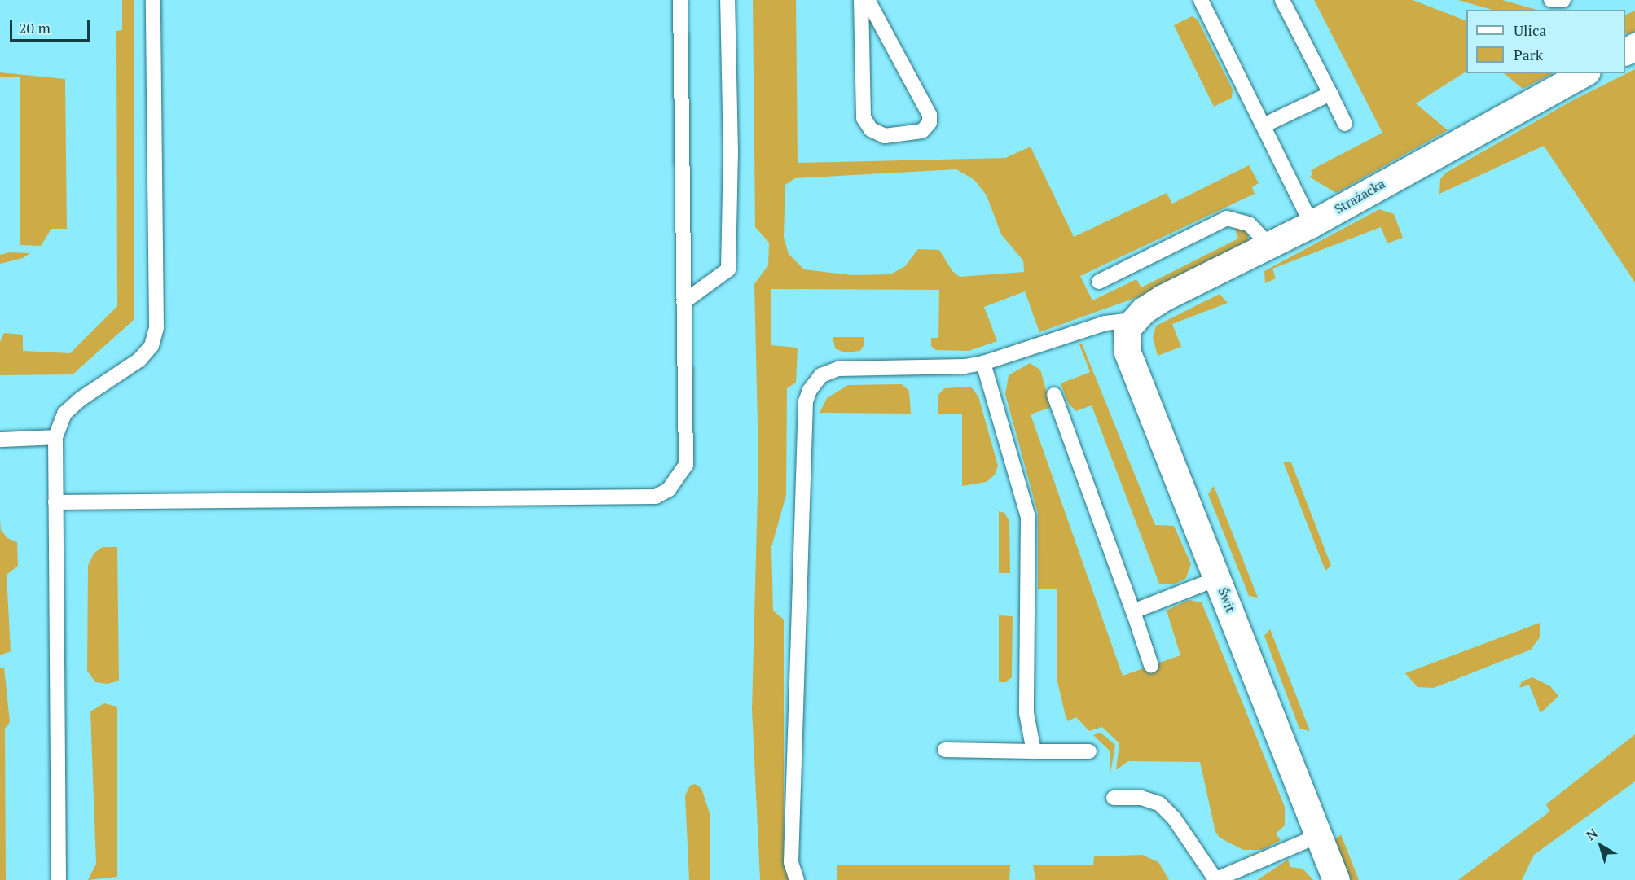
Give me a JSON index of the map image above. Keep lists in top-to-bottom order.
{
  "streets": {
    "street": ["Strażacka", "Świt"]
  },
  "crossings": [
    ["Strażacka", "Świt"]
  ],
  "legend": ["Ulica", "Park"],
  "scale_bar": "20 m",
  "north": "top left"
}
